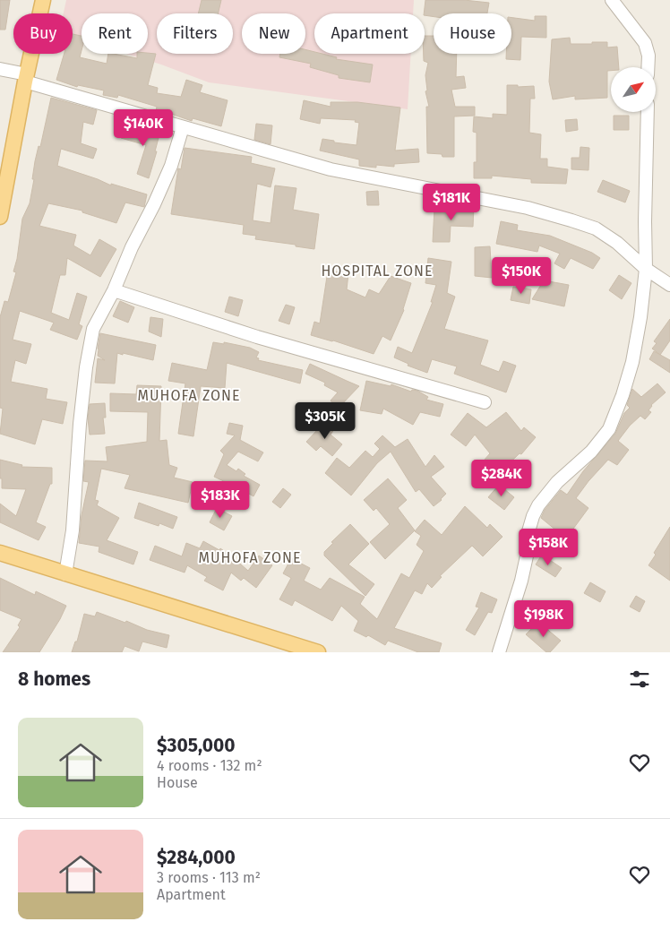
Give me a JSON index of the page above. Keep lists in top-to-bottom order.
{
  "districts": ["HOSPITAL ZONE", "MUHOFA ZONE", "MUHOFA ZONE"],
  "north": "top right",
  "page": {
    "chip": [
      "Buy",
      "Rent",
      "Filters",
      "New",
      "Apartment",
      "House"
    ],
    "price": [
      "$140K",
      "$181K",
      "$150K",
      "$305K",
      "$284K",
      "$183K",
      "$158K",
      "$198K"
    ],
    "heading": "8 homes",
    "list": [
      {
        "name": "$305,000",
        "note": "4 rooms · 132 m² · House"
      },
      {
        "name": "$284,000",
        "note": "3 rooms · 113 m² · Apartment"
      }
    ]
  }
}
